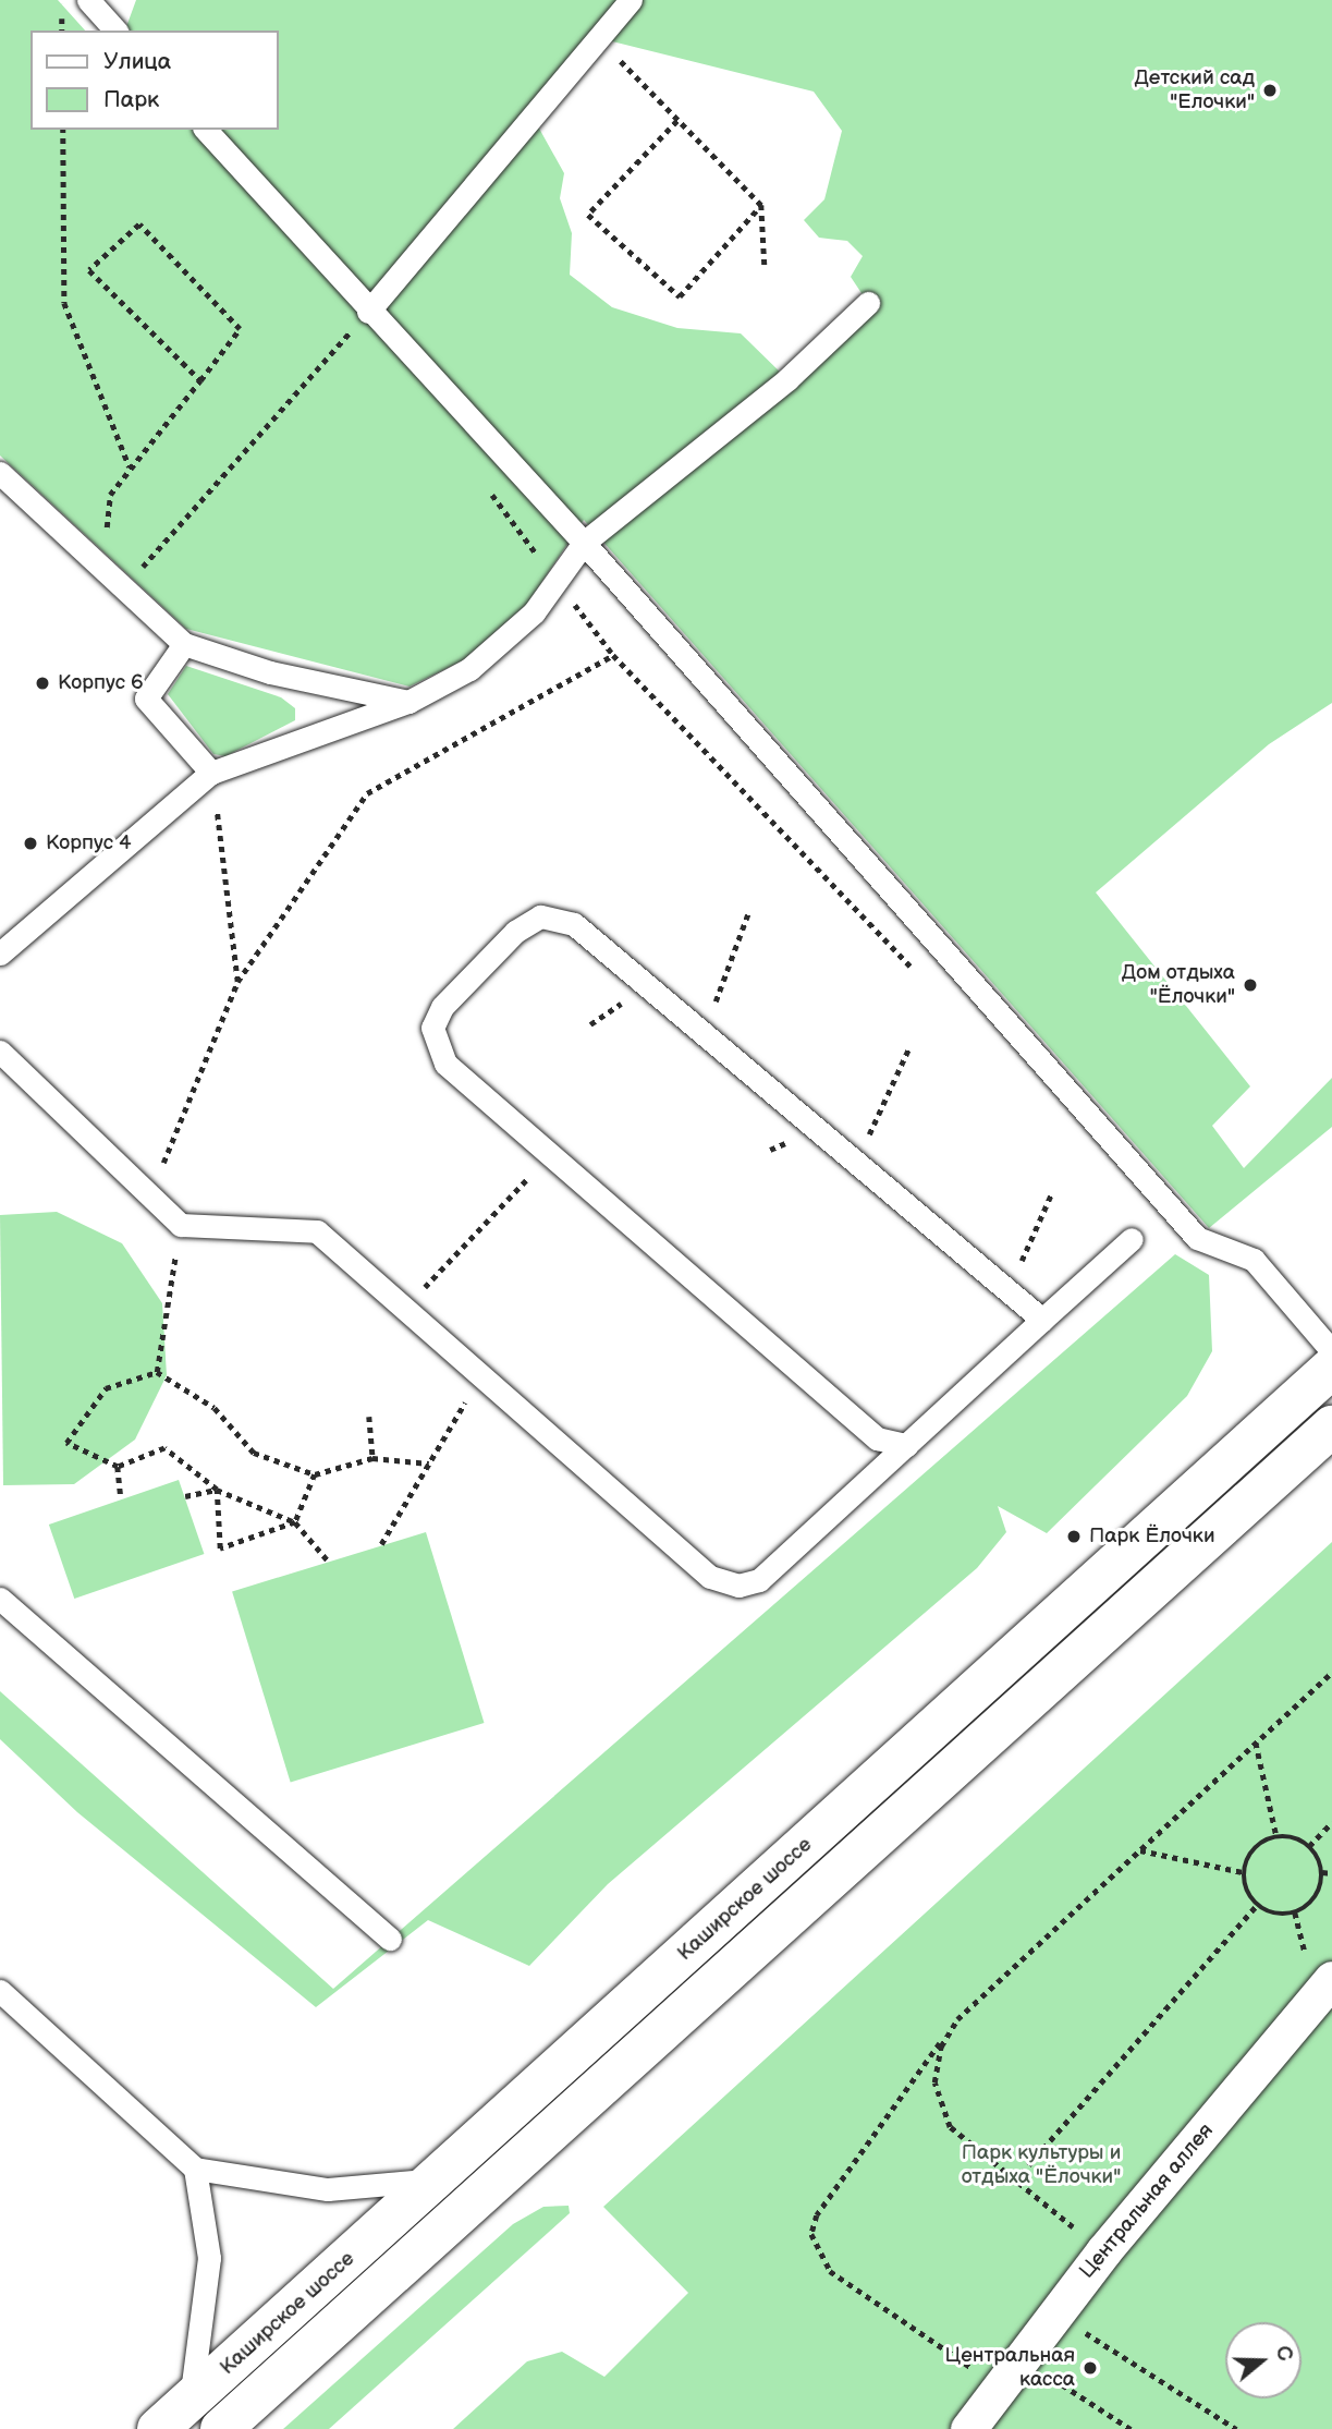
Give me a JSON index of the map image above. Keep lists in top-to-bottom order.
{
  "streets": {
    "main road": ["Каширское шоссе"],
    "street": ["Центральная аллея"]
  },
  "parks": ["Парк культуры и отдыха \"Ёлочки\""],
  "places": [
    "Детский сад \"Елочки\"",
    "Корпус 6",
    "Корпус 4",
    "Дом отдыха \"Ёлочки\"",
    "Парк Ёлочки",
    "Центральная касса"
  ],
  "legend": ["Улица", "Парк"],
  "north": "right"
}
